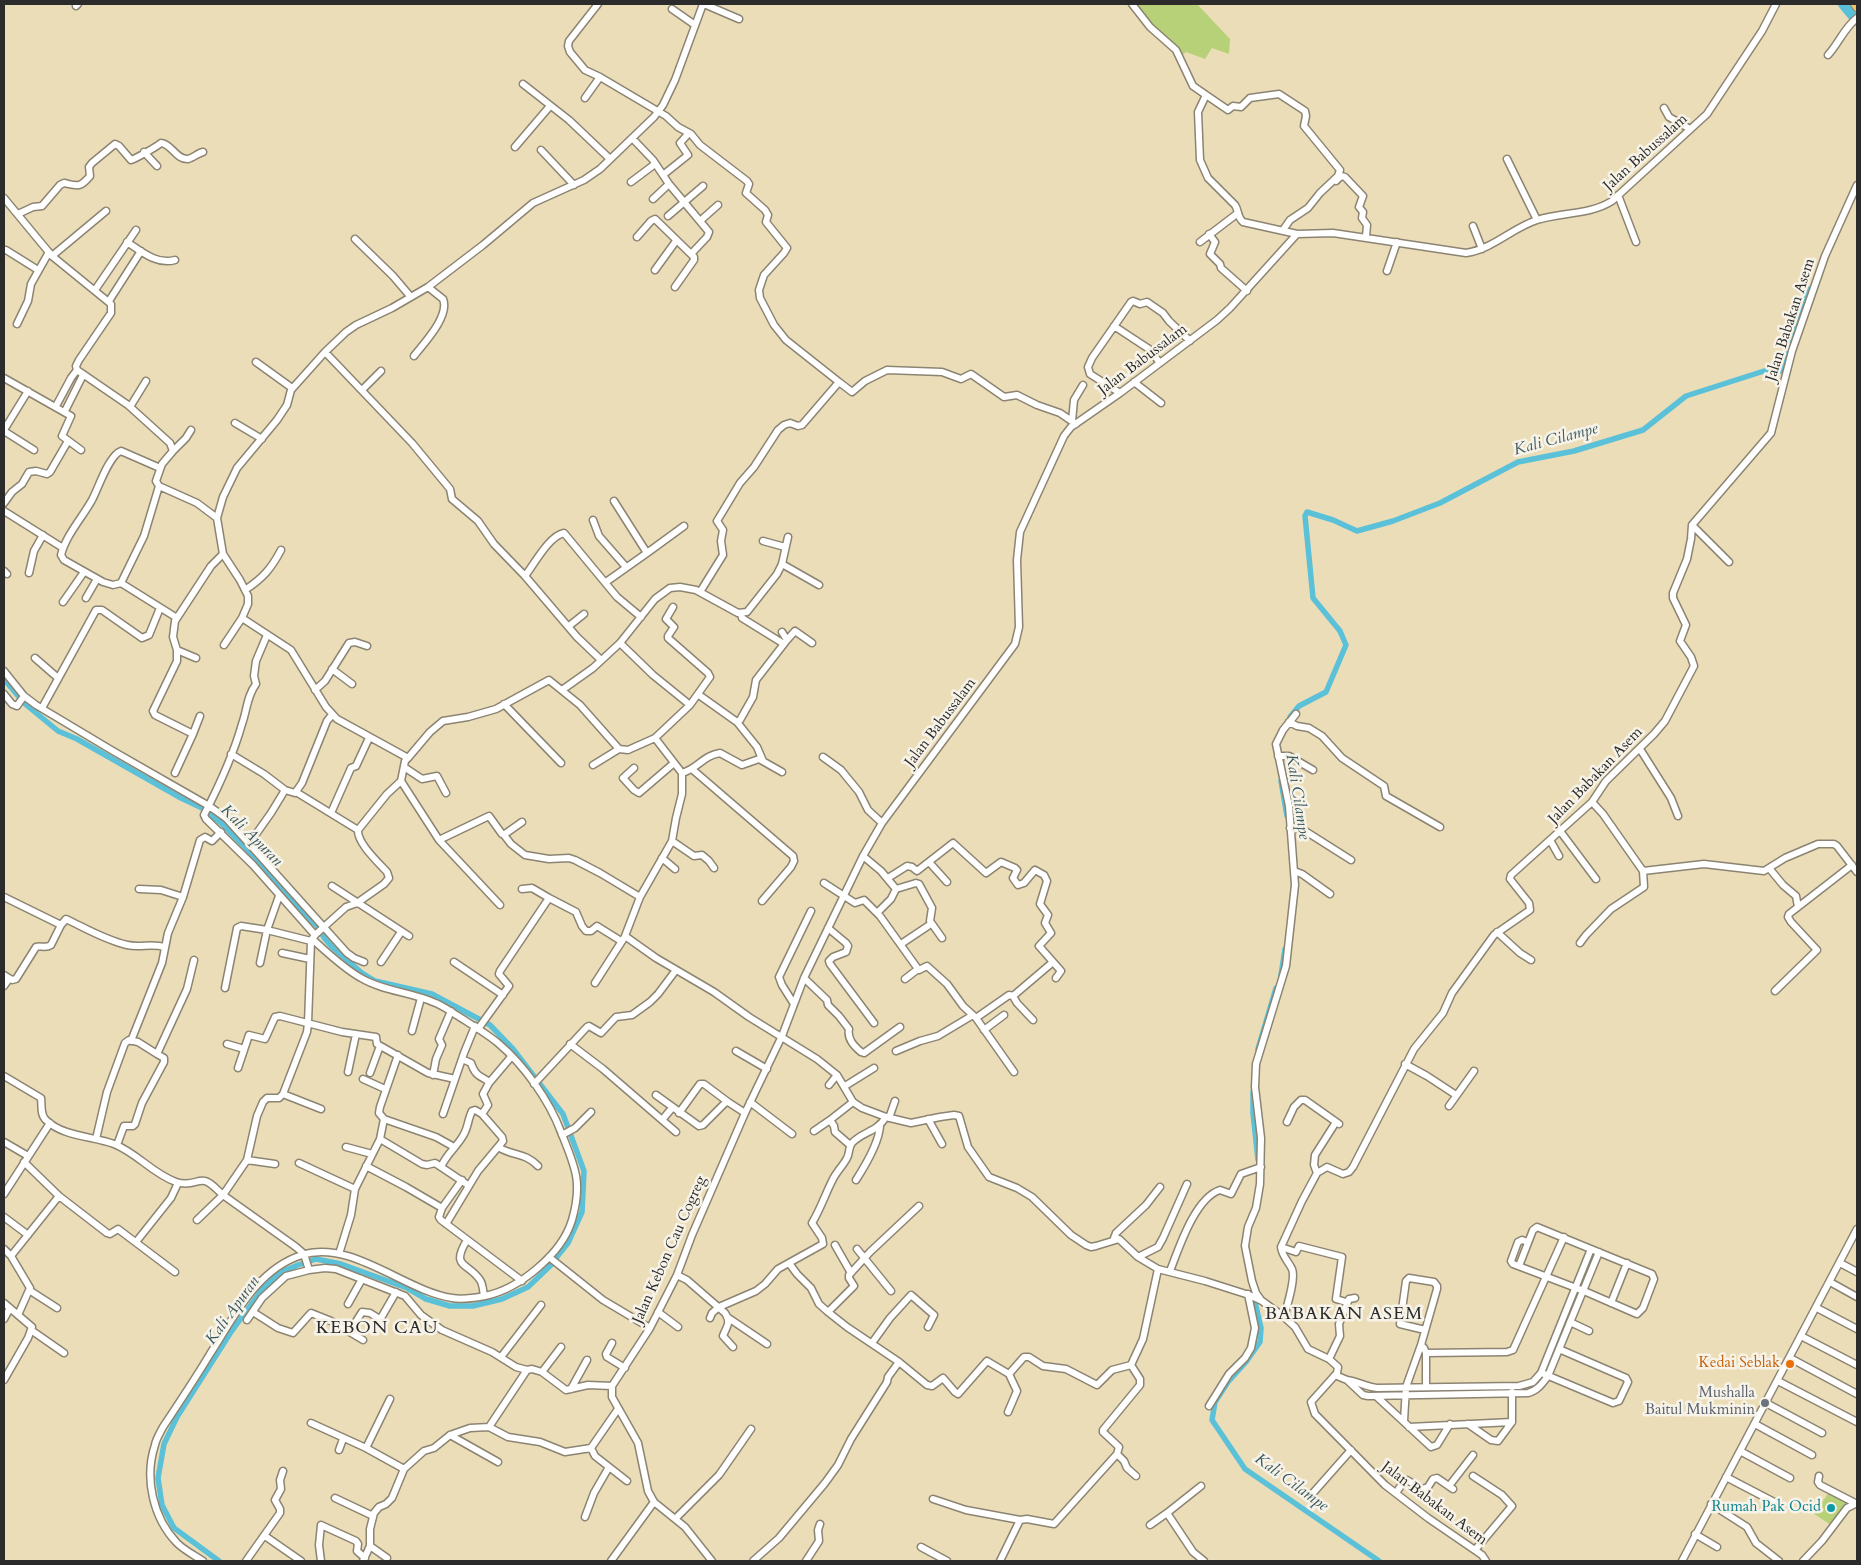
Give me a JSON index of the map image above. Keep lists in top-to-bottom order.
{
  "streets": {
    "street": ["Jalan Babussalam", "Jalan Babakan Asem", "Jalan Kebon Cau Cogreg"]
  },
  "crossings": [
    ["Jalan Babussalam", "Jalan Kebon Cau Cogreg"]
  ],
  "districts": ["BABAKAN ASEM", "KEBON CAU"],
  "water": ["Kali Cilampe", "Kali Apuran"],
  "places": ["Kedai Seblak", "Mushalla Baitul Mukminin", "Rumah Pak Ocid"]
}
